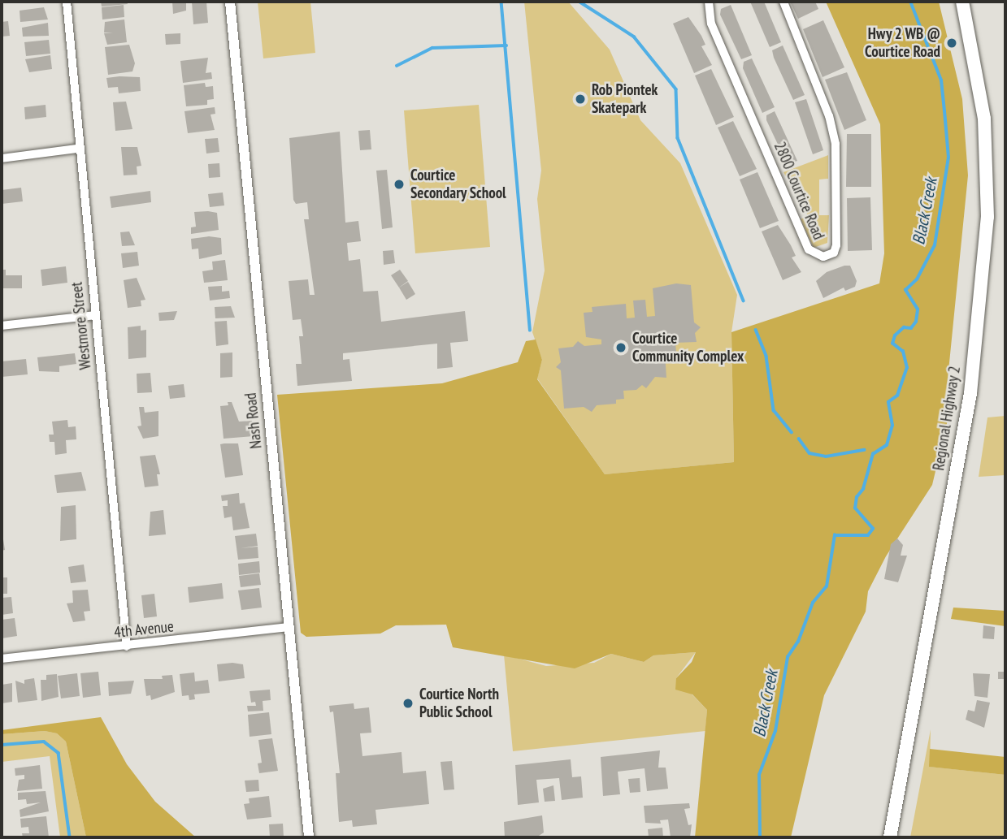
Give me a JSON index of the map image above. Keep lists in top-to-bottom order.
{
  "streets": {
    "main road": ["Regional Highway 2"],
    "street": [
      "2800 Courtice Road",
      "Westmore Street",
      "Nash Road",
      "4th Avenue"
    ]
  },
  "crossings": [
    ["Westmore Street", "4th Avenue"],
    ["Nash Road", "4th Avenue"]
  ],
  "water": ["Black Creek"],
  "places": [
    "Hwy 2 WB @ Courtice Road",
    "Rob Piontek Skatepark",
    "Courtice Secondary School",
    "Courtice Community Complex",
    "Courtice North Public School"
  ]
}
